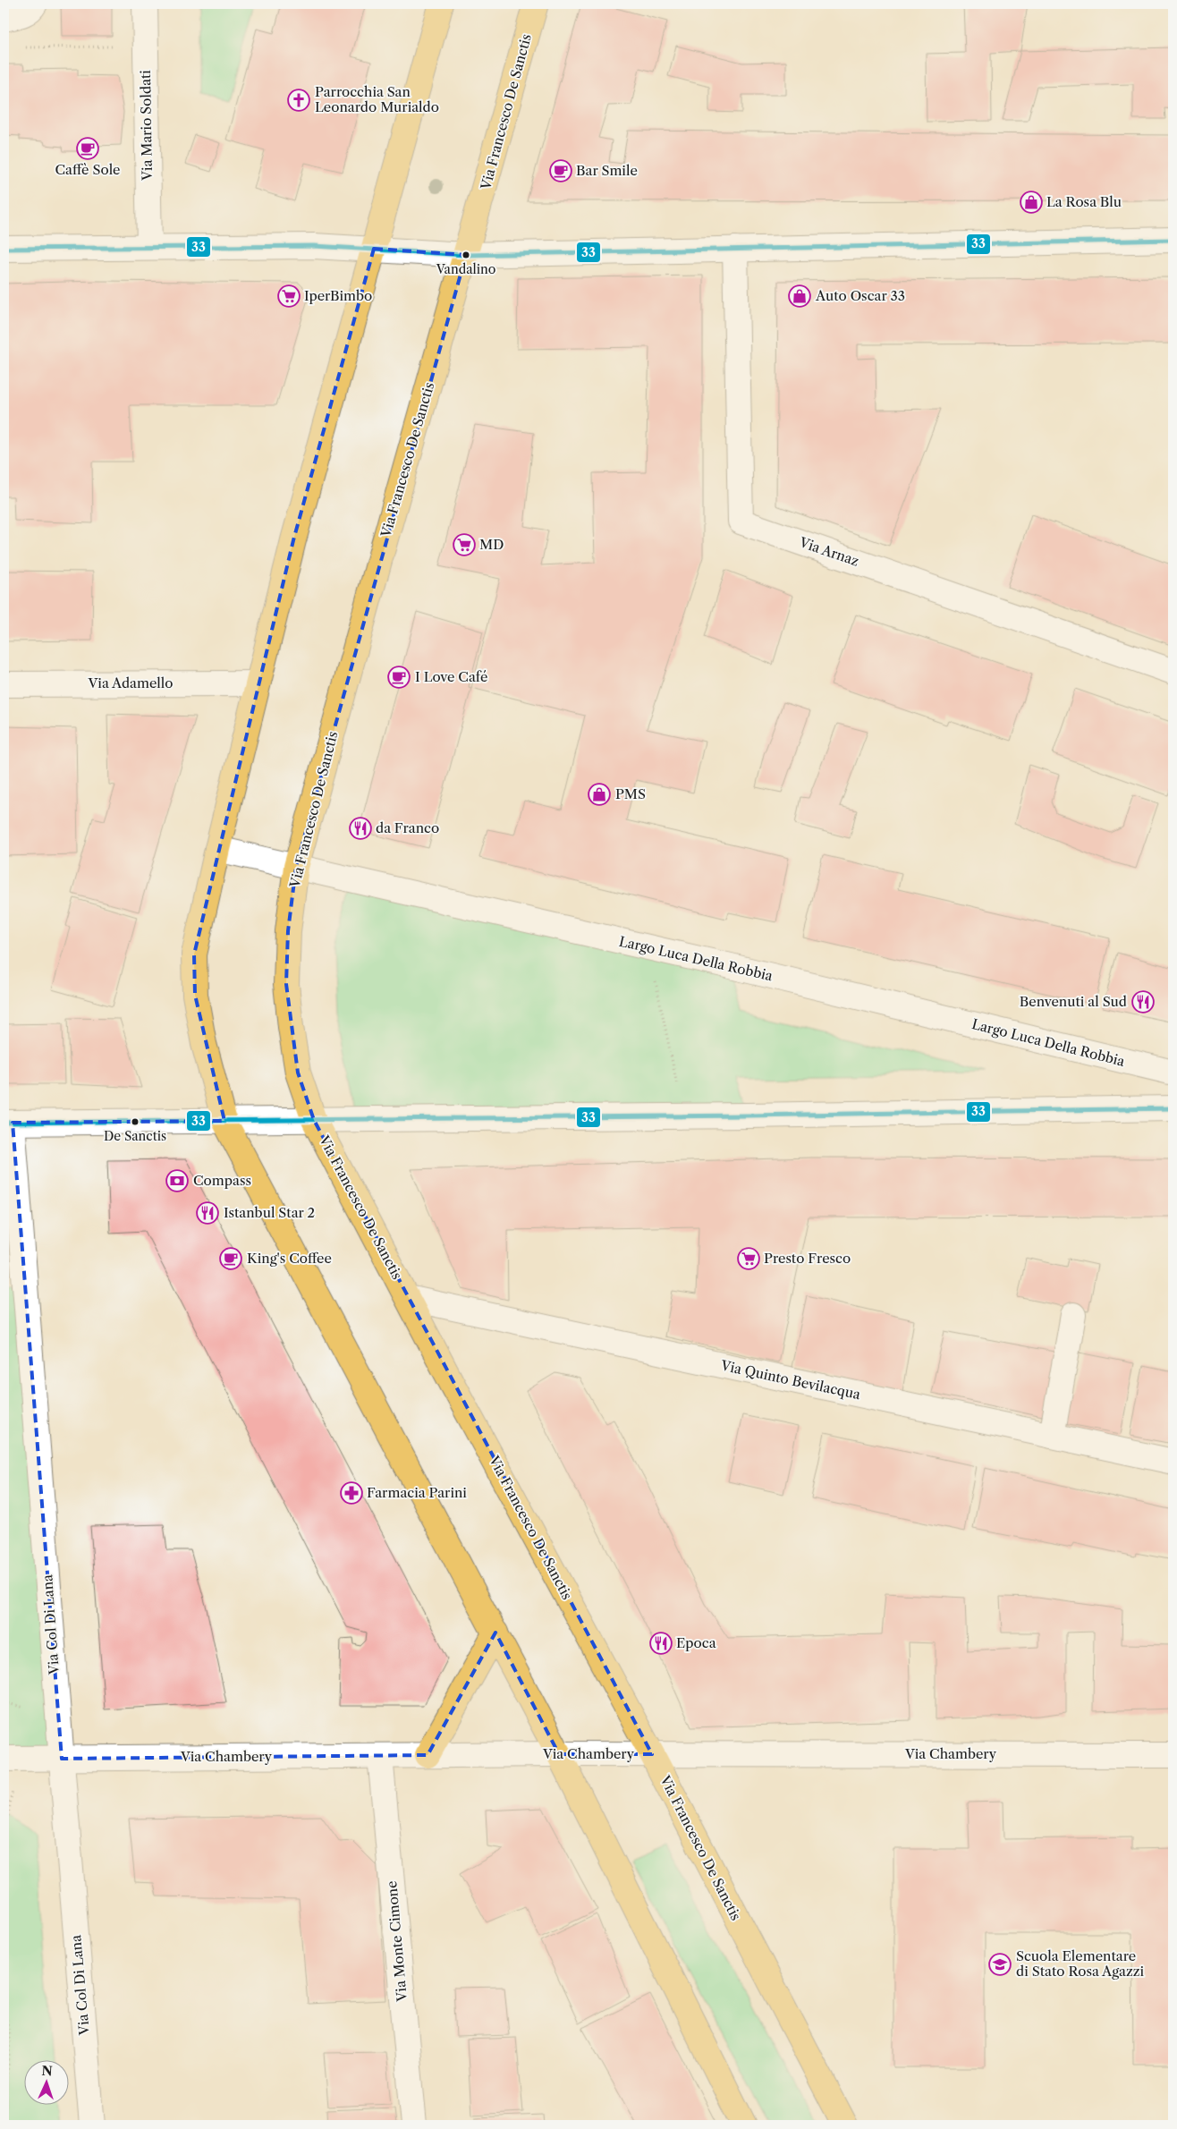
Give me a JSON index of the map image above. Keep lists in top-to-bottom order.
{
  "streets": {
    "main road": ["Via Francesco De Sanctis"],
    "street": [
      "Via Mario Soldati",
      "Via Arnaz",
      "Via Adamello",
      "Largo Luca Della Robbia",
      "Via Quinto Bevilacqua",
      "Via Col Di Lana",
      "Via Chambery",
      "Via Monte Cimone"
    ]
  },
  "crossings": [
    ["Via Francesco De Sanctis", "Largo Luca Della Robbia"],
    ["Via Francesco De Sanctis", "Via Quinto Bevilacqua"],
    ["Via Francesco De Sanctis", "Via Chambery"],
    ["Via Col Di Lana", "Via Chambery"],
    ["Via Chambery", "Via Monte Cimone"]
  ],
  "places": {
    "church": ["Parrocchia San Leonardo Murialdo"],
    "cafe": [
      "Caffè Sole",
      "Bar Smile",
      "I Love Café",
      "King's Coffee"
    ],
    "shop": ["La Rosa Blu", "Auto Oscar 33", "PMS"],
    "other": ["Vandalino", "De Sanctis"],
    "supermarket": ["IperBimbo", "MD", "Presto Fresco"],
    "restaurant": [
      "da Franco",
      "Benvenuti al Sud",
      "Istanbul Star 2",
      "Epoca"
    ],
    "bank": ["Compass"],
    "pharmacy": ["Farmacia Parini"],
    "school or university": ["Scuola Elementare di Stato Rosa Agazzi"]
  },
  "lines": ["transit line 33"],
  "north": "top"
}
